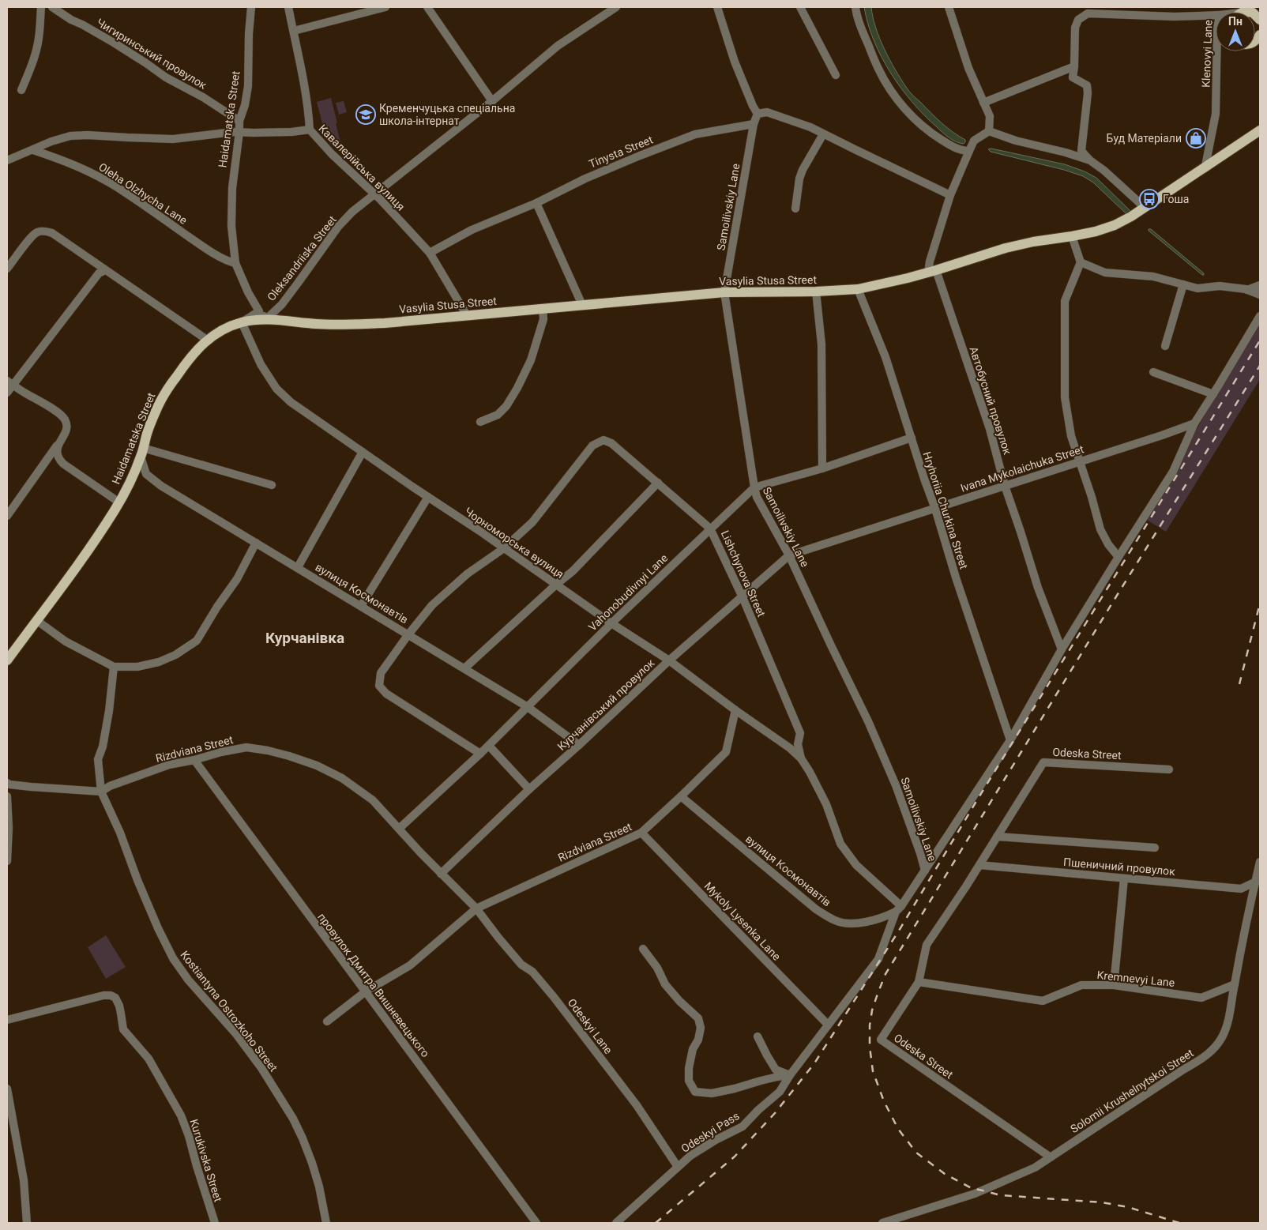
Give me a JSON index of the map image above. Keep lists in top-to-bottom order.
{
  "streets": {
    "main road": ["Haidamatska Street", "Vasylia Stusa Street"],
    "street": [
      "Чигиринський провулок",
      "Klenovyi Lane",
      "Tinysta Street",
      "Кавалерійська вулиця",
      "Oleha Olzhycha Lane",
      "Samoilivskiy Lane",
      "Oleksandriiska Street",
      "Автобусний провулок",
      "Ivana Mykolaichuka Street",
      "Hryhoriia Churkina Street",
      "Чорноморська вулиця",
      "Lishchynova Street",
      "Vahonobudivnyi Lane",
      "вулиця Космонавтів",
      "Курчанівський провулок",
      "Rizdviana Street",
      "Odeska Street",
      "Пшеничний провулок",
      "Mykoly Lysenka Lane",
      "Kremnevyi Lane",
      "провулок Дмитра Вишневецького",
      "Kostiantyna Ostrozkoho Street",
      "Odeskyi Lane",
      "Solomii Krushelnytskoi Street",
      "Odeskyi Pass",
      "Kurukivska Street"
    ]
  },
  "crossings": [
    ["Чигиринський провулок", "Haidamatska Street"],
    ["Klenovyi Lane", "Vasylia Stusa Street"],
    ["Haidamatska Street", "Кавалерійська вулиця"],
    ["Haidamatska Street", "Oleha Olzhycha Lane"],
    ["Haidamatska Street", "Vasylia Stusa Street"],
    ["Haidamatska Street", "Чорноморська вулиця"],
    ["Haidamatska Street", "вулиця Космонавтів"],
    ["Tinysta Street", "Кавалерійська вулиця"],
    ["Tinysta Street", "Samoilivskiy Lane"],
    ["Кавалерійська вулиця", "Oleha Olzhycha Lane"],
    ["Кавалерійська вулиця", "Oleksandriiska Street"],
    ["Кавалерійська вулиця", "Vasylia Stusa Street"],
    ["Samoilivskiy Lane", "Vasylia Stusa Street"],
    ["Samoilivskiy Lane", "Ivana Mykolaichuka Street"],
    ["Samoilivskiy Lane", "Vahonobudivnyi Lane"],
    ["Samoilivskiy Lane", "Курчанівський провулок"],
    ["Samoilivskiy Lane", "Odeskyi Pass"],
    ["Oleksandriiska Street", "Vasylia Stusa Street"],
    ["Vasylia Stusa Street", "Автобусний провулок"],
    ["Vasylia Stusa Street", "Hryhoriia Churkina Street"],
    ["Vasylia Stusa Street", "Чорноморська вулиця"],
    ["Автобусний провулок", "Ivana Mykolaichuka Street"],
    ["Автобусний провулок", "Odeskyi Pass"],
    ["Ivana Mykolaichuka Street", "Hryhoriia Churkina Street"],
    ["Ivana Mykolaichuka Street", "Курчанівський провулок"],
    ["Ivana Mykolaichuka Street", "Odeskyi Pass"],
    ["Hryhoriia Churkina Street", "Vahonobudivnyi Lane"],
    ["Hryhoriia Churkina Street", "Odeskyi Pass"],
    ["Чорноморська вулиця", "Lishchynova Street"],
    ["Чорноморська вулиця", "Vahonobudivnyi Lane"],
    ["Чорноморська вулиця", "Курчанівський провулок"],
    ["Чорноморська вулиця", "Rizdviana Street"],
    ["Lishchynova Street", "Vahonobudivnyi Lane"],
    ["Lishchynova Street", "вулиця Космонавтів"],
    ["Lishchynova Street", "Курчанівський провулок"],
    ["Lishchynova Street", "Odeskyi Pass"],
    ["Vahonobudivnyi Lane", "вулиця Космонавтів"],
    ["Vahonobudivnyi Lane", "Rizdviana Street"],
    ["вулиця Космонавтів", "Курчанівський провулок"],
    ["вулиця Космонавтів", "Rizdviana Street"],
    ["вулиця Космонавтів", "Odeskyi Pass"],
    ["Курчанівський провулок", "Rizdviana Street"],
    ["Rizdviana Street", "Mykoly Lysenka Lane"],
    ["Rizdviana Street", "провулок Дмитра Вишневецького"],
    ["Rizdviana Street", "Kostiantyna Ostrozkoho Street"],
    ["Rizdviana Street", "Odeskyi Lane"],
    ["Odeska Street", "Пшеничний провулок"],
    ["Odeska Street", "Kremnevyi Lane"],
    ["Odeska Street", "Solomii Krushelnytskoi Street"],
    ["Пшеничний провулок", "Solomii Krushelnytskoi Street"],
    ["Mykoly Lysenka Lane", "Odeskyi Pass"],
    ["Kremnevyi Lane", "Solomii Krushelnytskoi Street"],
    ["Odeskyi Lane", "Odeskyi Pass"]
  ],
  "districts": ["Курчанівка"],
  "places": {
    "school or university": ["Кременчуцька спеціальна школа-інтернат"],
    "shop": ["Буд Матерiали"],
    "bus stop": ["Гоша"]
  },
  "north": "top"
}
